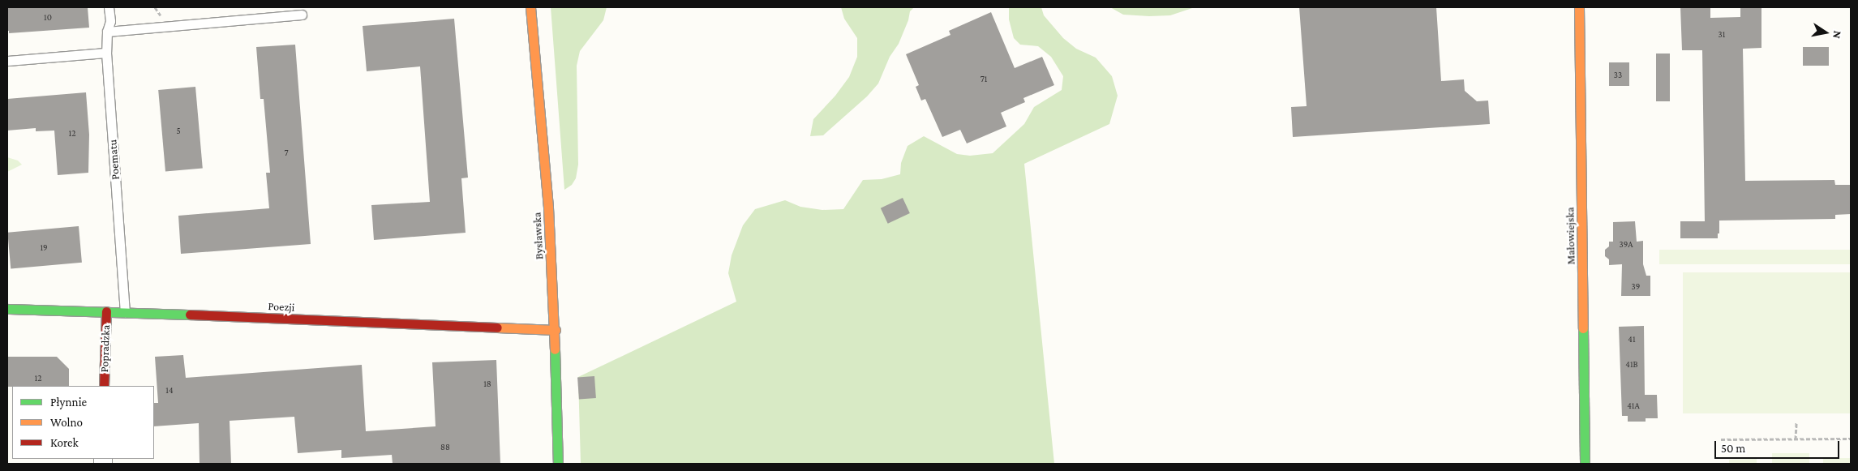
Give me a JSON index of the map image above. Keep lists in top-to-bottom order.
{
  "streets": {
    "street": [
      "Bysławska",
      "Małowiejska",
      "Poezji",
      "Popradzka"
    ],
    "lane": ["Poematu"]
  },
  "crossings": [
    ["Poematu", "Poezji"],
    ["Bysławska", "Poezji"],
    ["Poezji", "Popradzka"]
  ],
  "house_numbers": [
    "10",
    "31",
    "33",
    "71",
    "5",
    "12",
    "7",
    "39A",
    "19",
    "39",
    "41",
    "41B",
    "12",
    "18",
    "14",
    "41A",
    "88"
  ],
  "legend": ["Płynnie", "Wolno", "Korek"],
  "scale_bar": "50 m",
  "north": "right"
}
